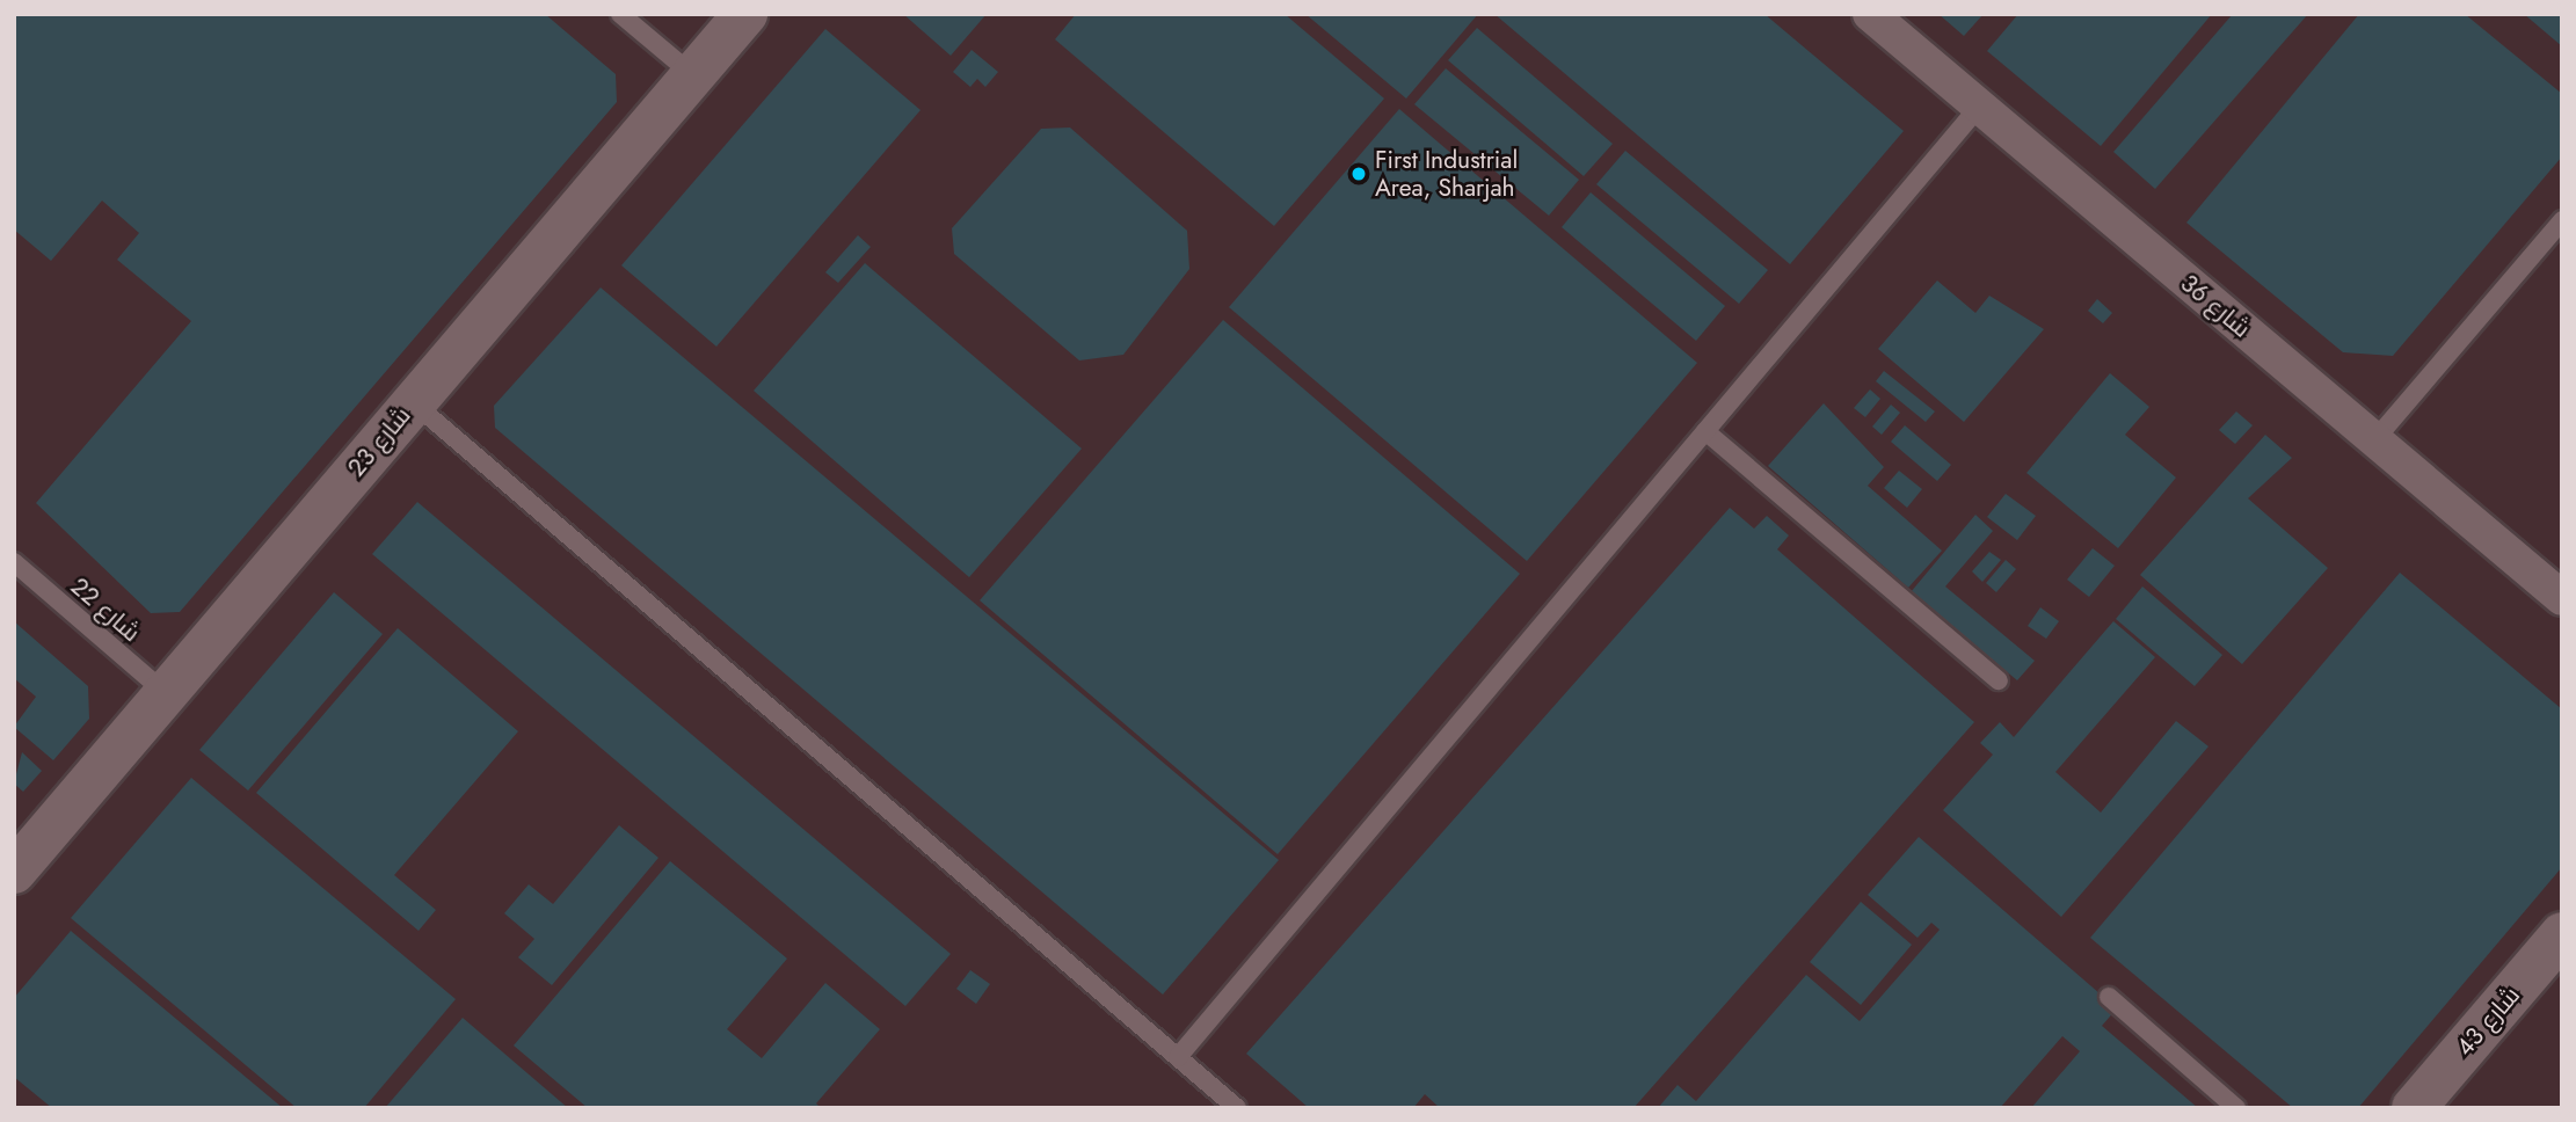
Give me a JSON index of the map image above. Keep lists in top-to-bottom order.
{
  "streets": {
    "street": ["شارع 36", "شارع 23", "شارع 43"],
    "lane": ["شارع 22"]
  },
  "crossings": [
    ["شارع 23", "شارع 22"]
  ],
  "places": ["First Industrial Area, Sharjah"]
}
